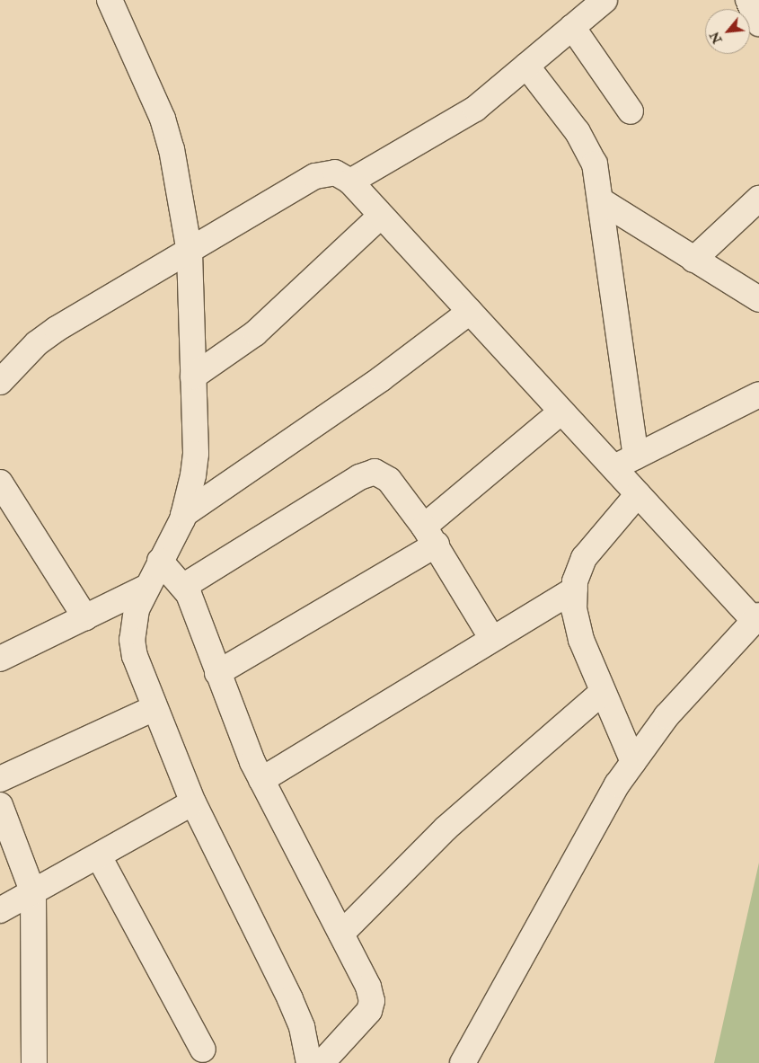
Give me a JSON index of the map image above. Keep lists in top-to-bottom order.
{
  "north": "bottom left"
}
